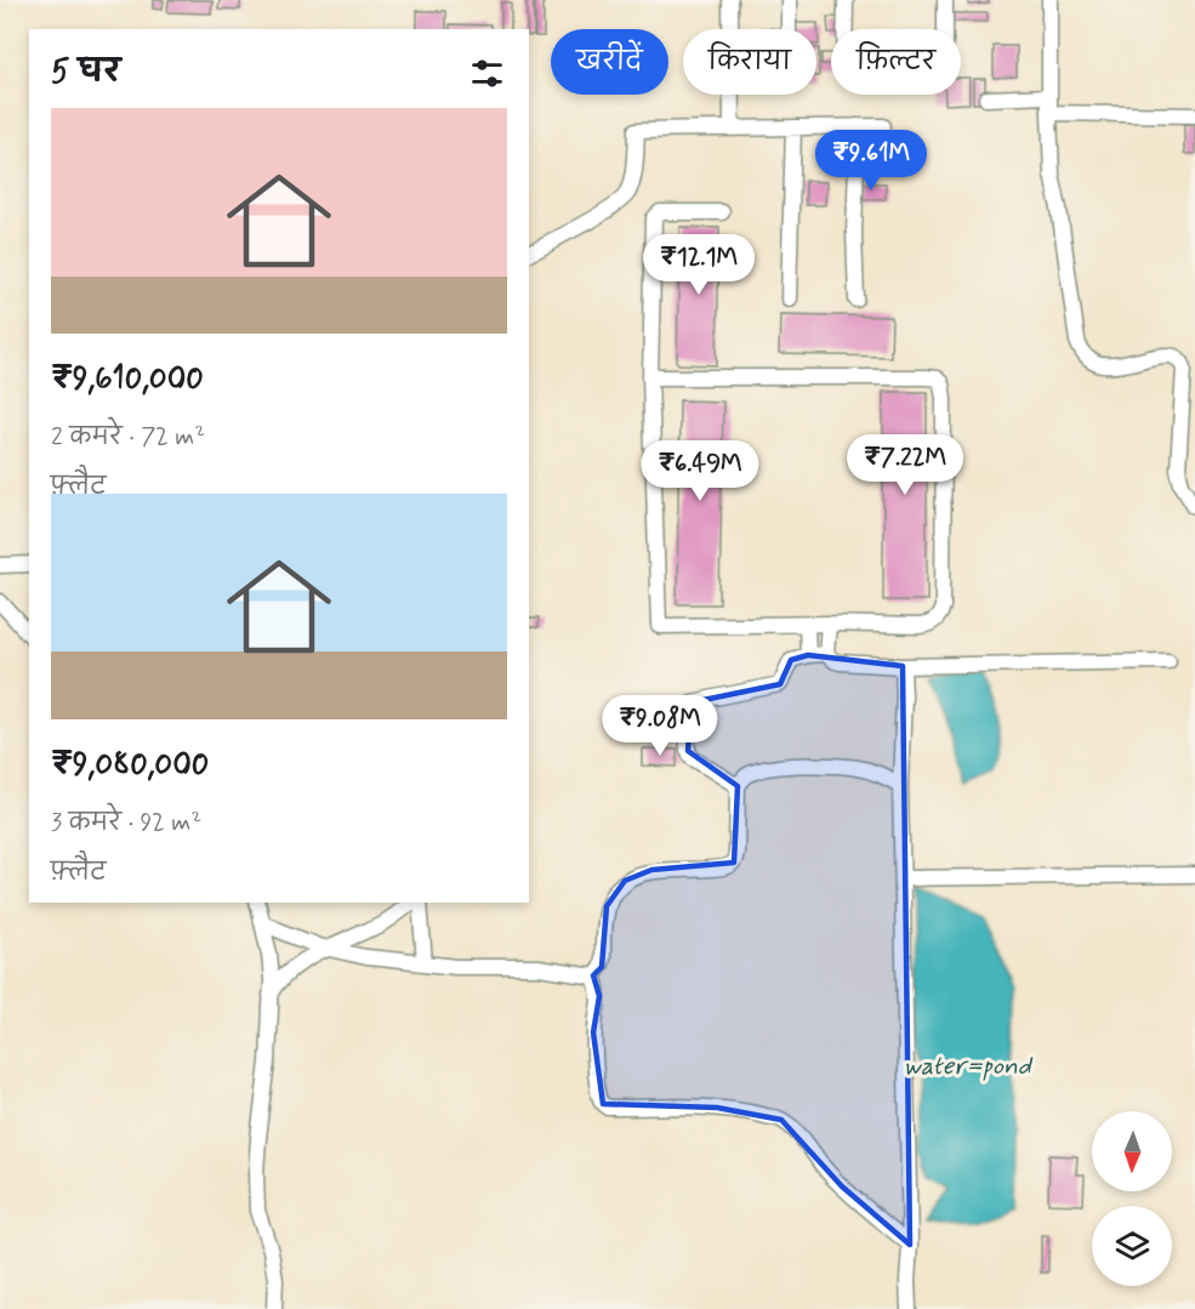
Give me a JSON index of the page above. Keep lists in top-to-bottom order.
{
  "water": ["water=pond"],
  "north": "bottom",
  "page": {
    "chip": ["खरीदें", "किराया", "फ़िल्टर"],
    "heading": "5 घर",
    "list": [
      {
        "name": "₹9,610,000",
        "note": "2 कमरे · 72 m² · फ़्लैट"
      },
      {
        "name": "₹9,080,000",
        "note": "3 कमरे · 92 m² · फ़्लैट"
      }
    ],
    "price": [
      "₹9.61M",
      "₹12.1M",
      "₹7.22M",
      "₹6.49M",
      "₹9.08M"
    ]
  }
}
